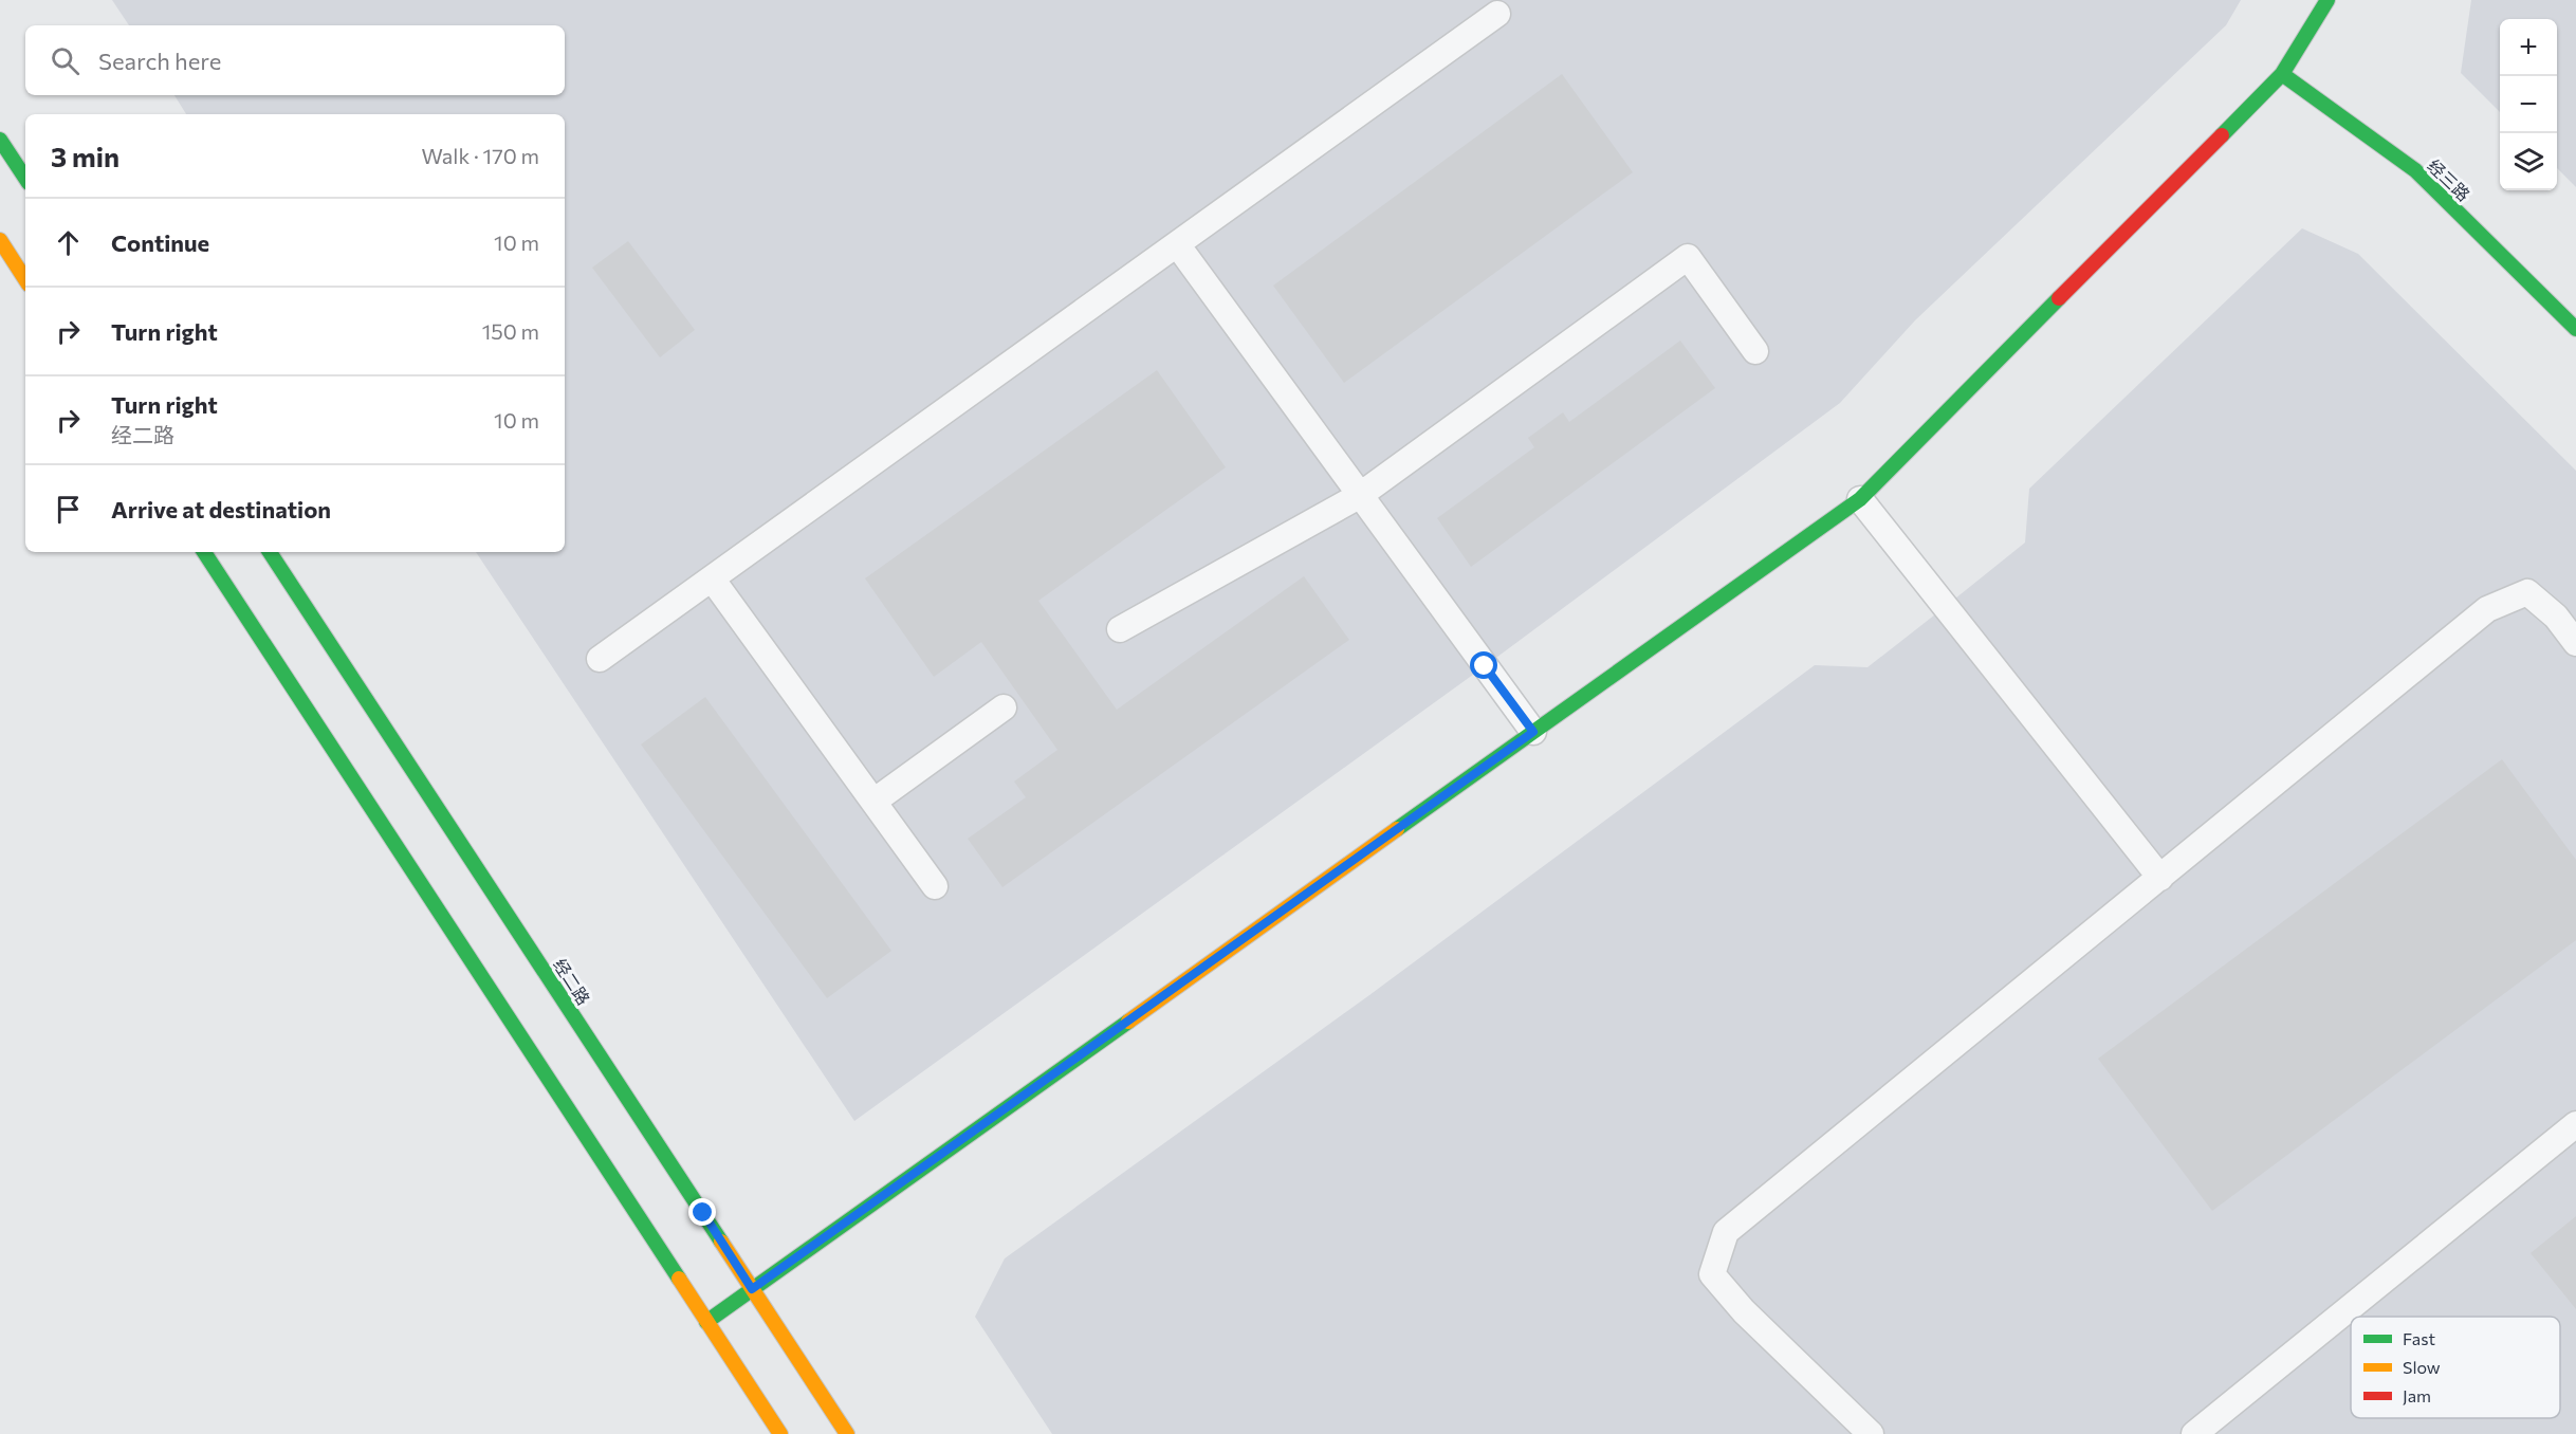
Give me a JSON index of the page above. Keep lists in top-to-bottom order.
{
  "streets": {
    "street": ["经三路", "经二路"]
  },
  "legend": ["Fast", "Slow", "Jam"],
  "page": {
    "map_buttons": ["+", "−"],
    "search": "Search here",
    "heading": ["3 min", "Walk · 170 m"],
    "list": [
      ["Continue", "10 m"],
      ["Turn right", "150 m"],
      ["Turn right", "经二路", "10 m"],
      "Arrive at destination"
    ]
  }
}
